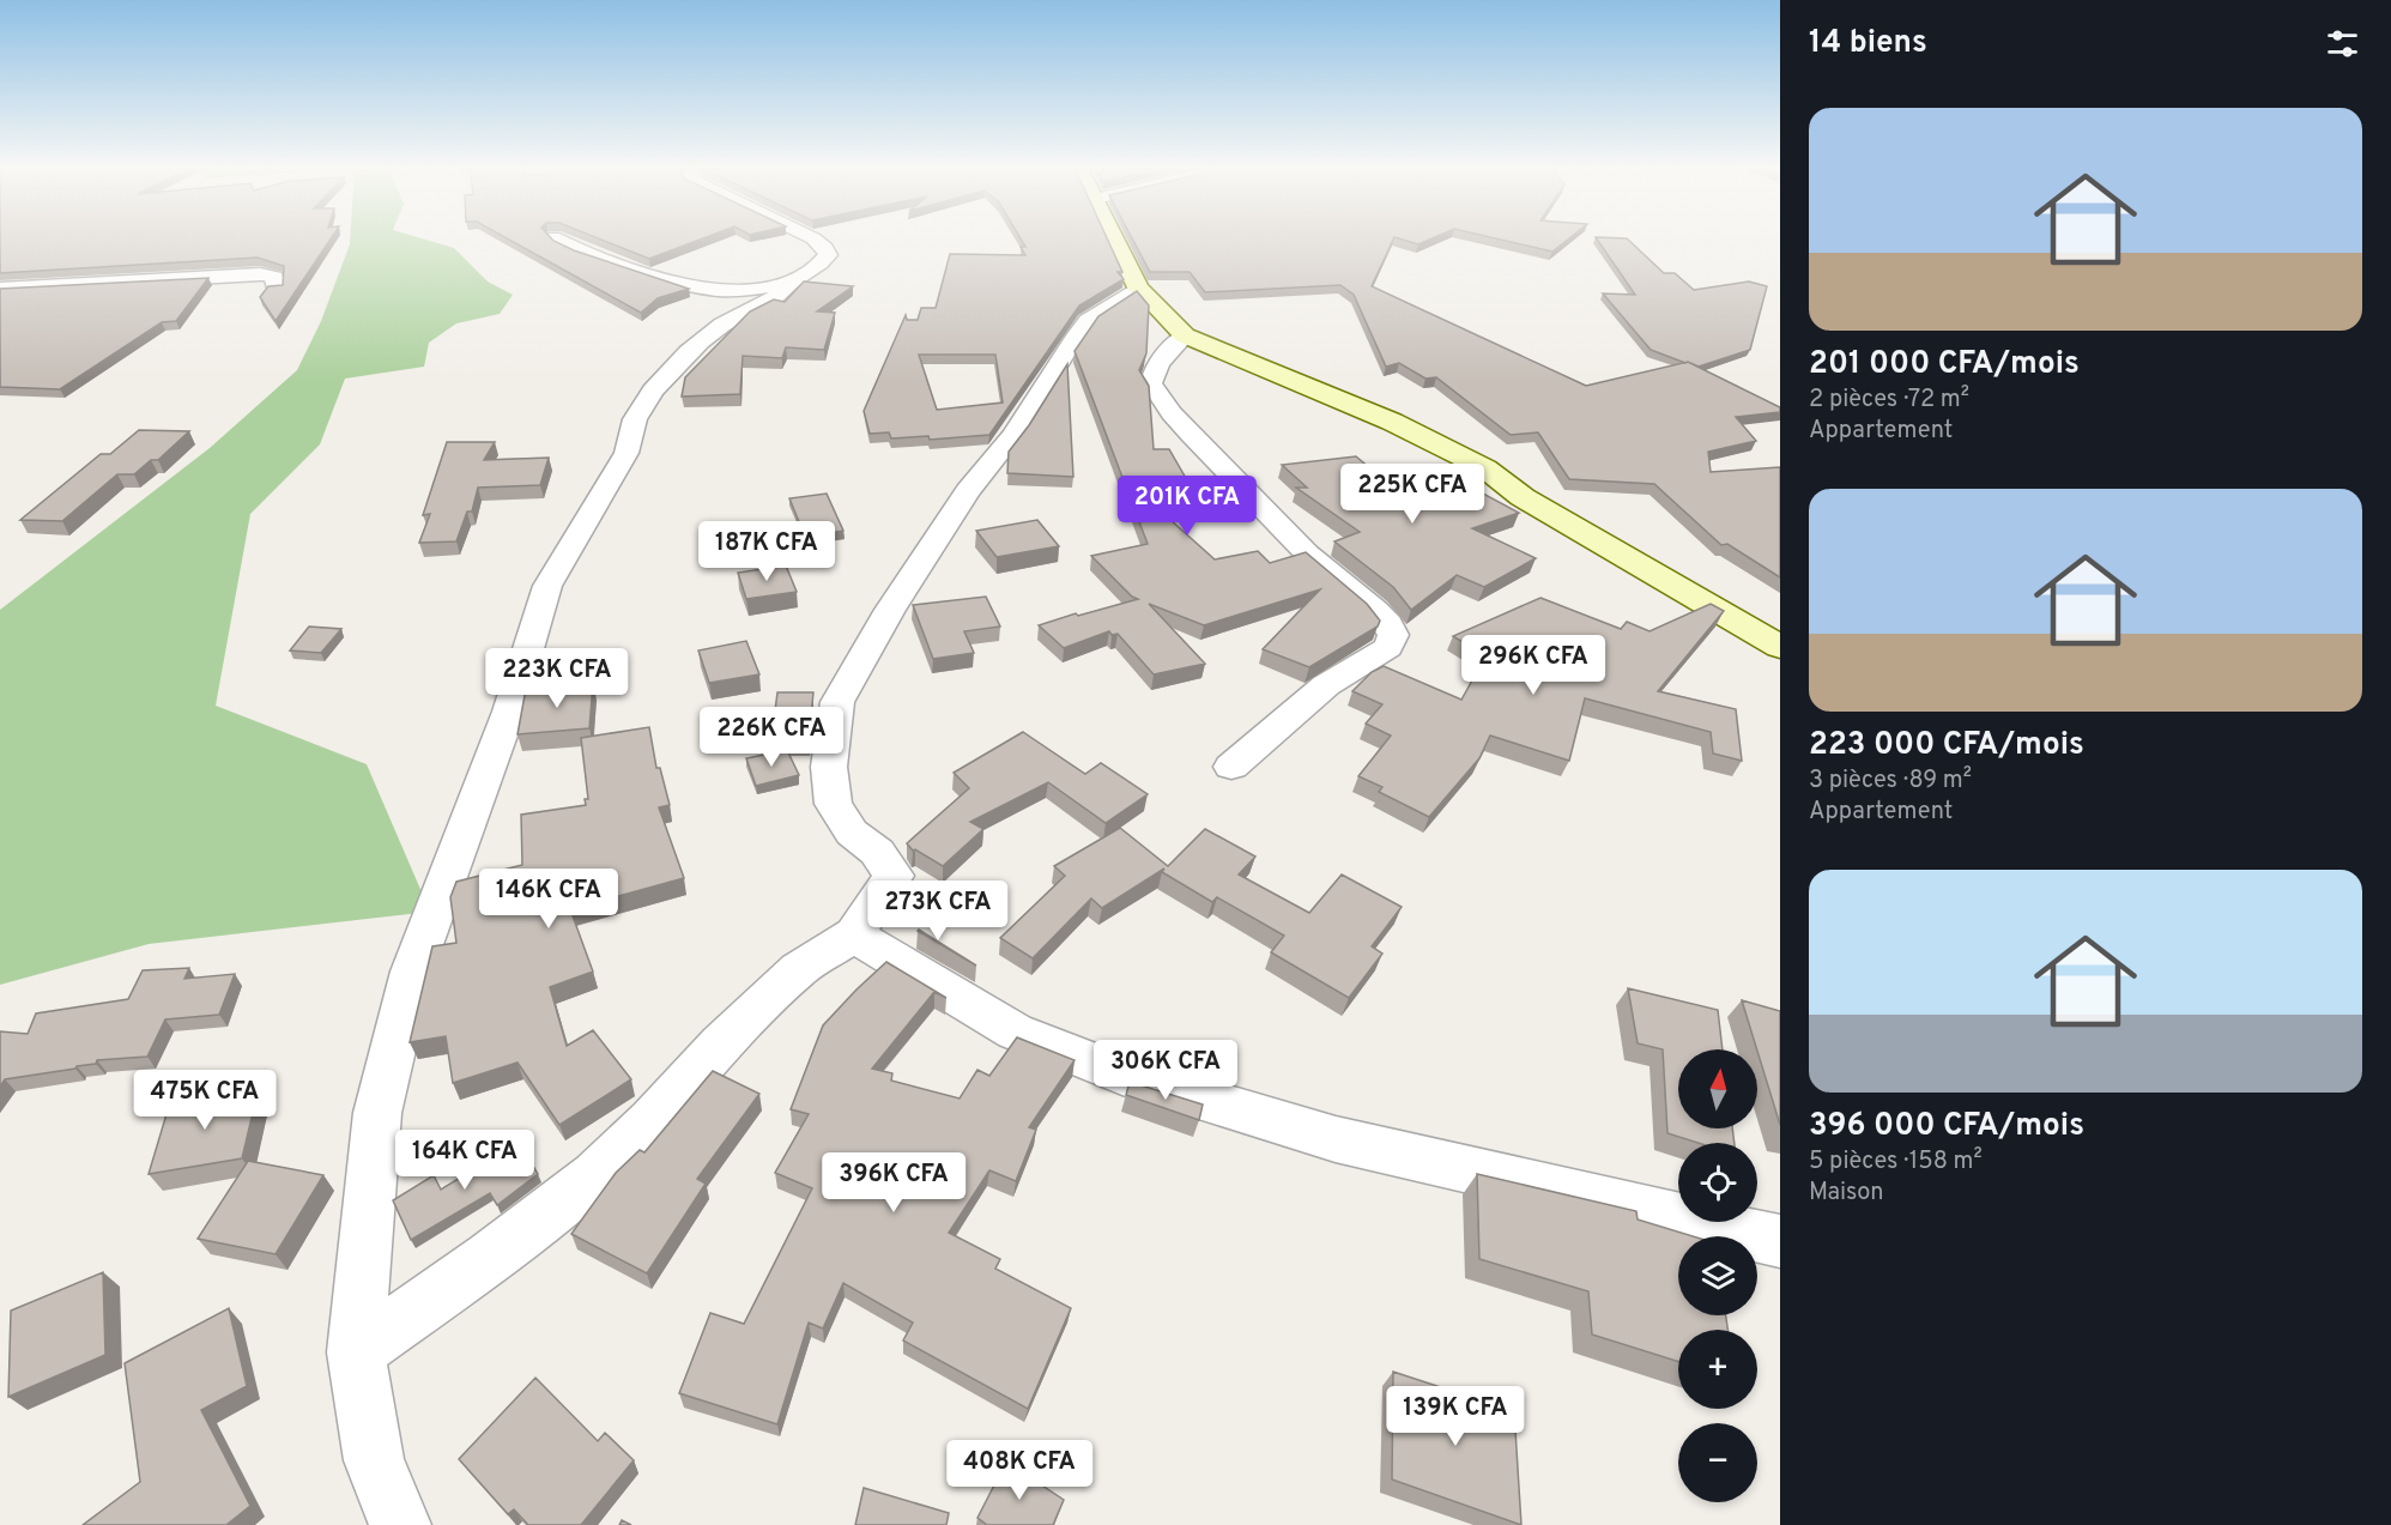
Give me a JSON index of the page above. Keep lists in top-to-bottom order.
{
  "north": "top",
  "page": {
    "heading": "14 biens",
    "list": [
      {
        "name": "201 000 CFA/mois",
        "note": "2 pièces · 72 m² · Appartement"
      },
      {
        "name": "223 000 CFA/mois",
        "note": "3 pièces · 89 m² · Appartement"
      },
      {
        "name": "396 000 CFA/mois",
        "note": "5 pièces · 158 m² · Maison"
      }
    ],
    "price": [
      "225K CFA",
      "201K CFA",
      "187K CFA",
      "296K CFA",
      "223K CFA",
      "226K CFA",
      "146K CFA",
      "273K CFA",
      "306K CFA",
      "475K CFA",
      "164K CFA",
      "396K CFA",
      "139K CFA",
      "408K CFA"
    ],
    "map_buttons": ["+", "−"]
  }
}
